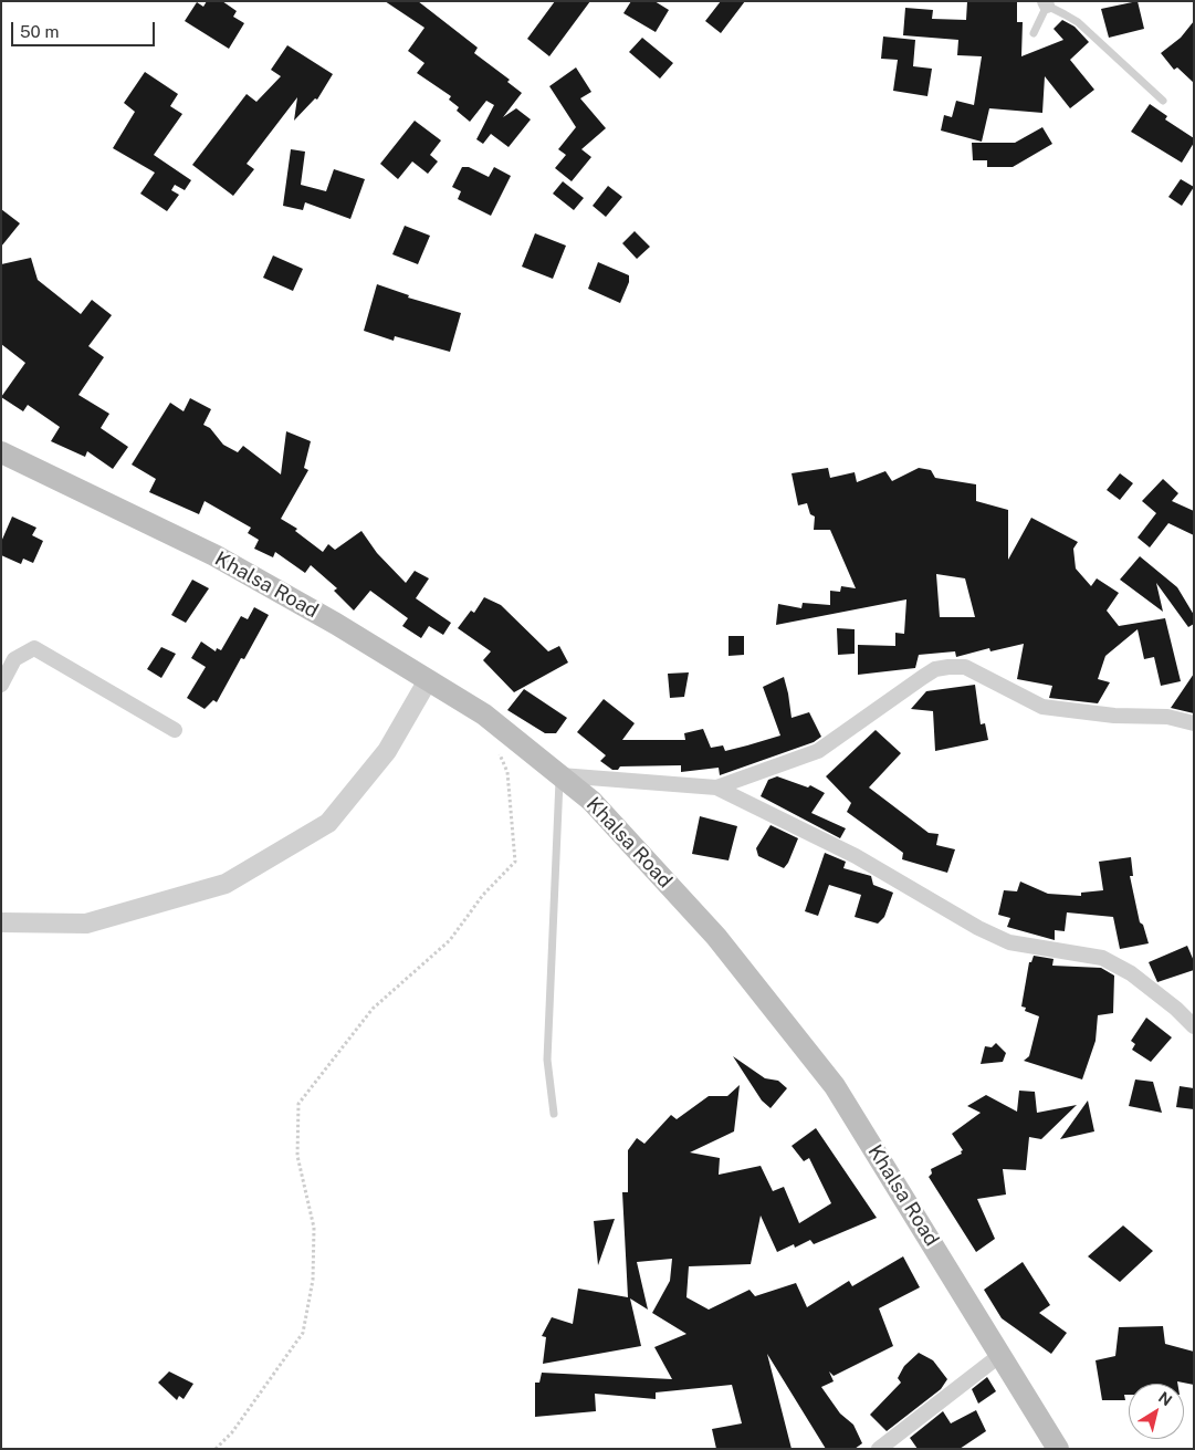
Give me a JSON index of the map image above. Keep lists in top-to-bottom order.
{
  "streets": {
    "main road": ["Khalsa Road"]
  },
  "scale_bar": "50 m",
  "north": "top right"
}
